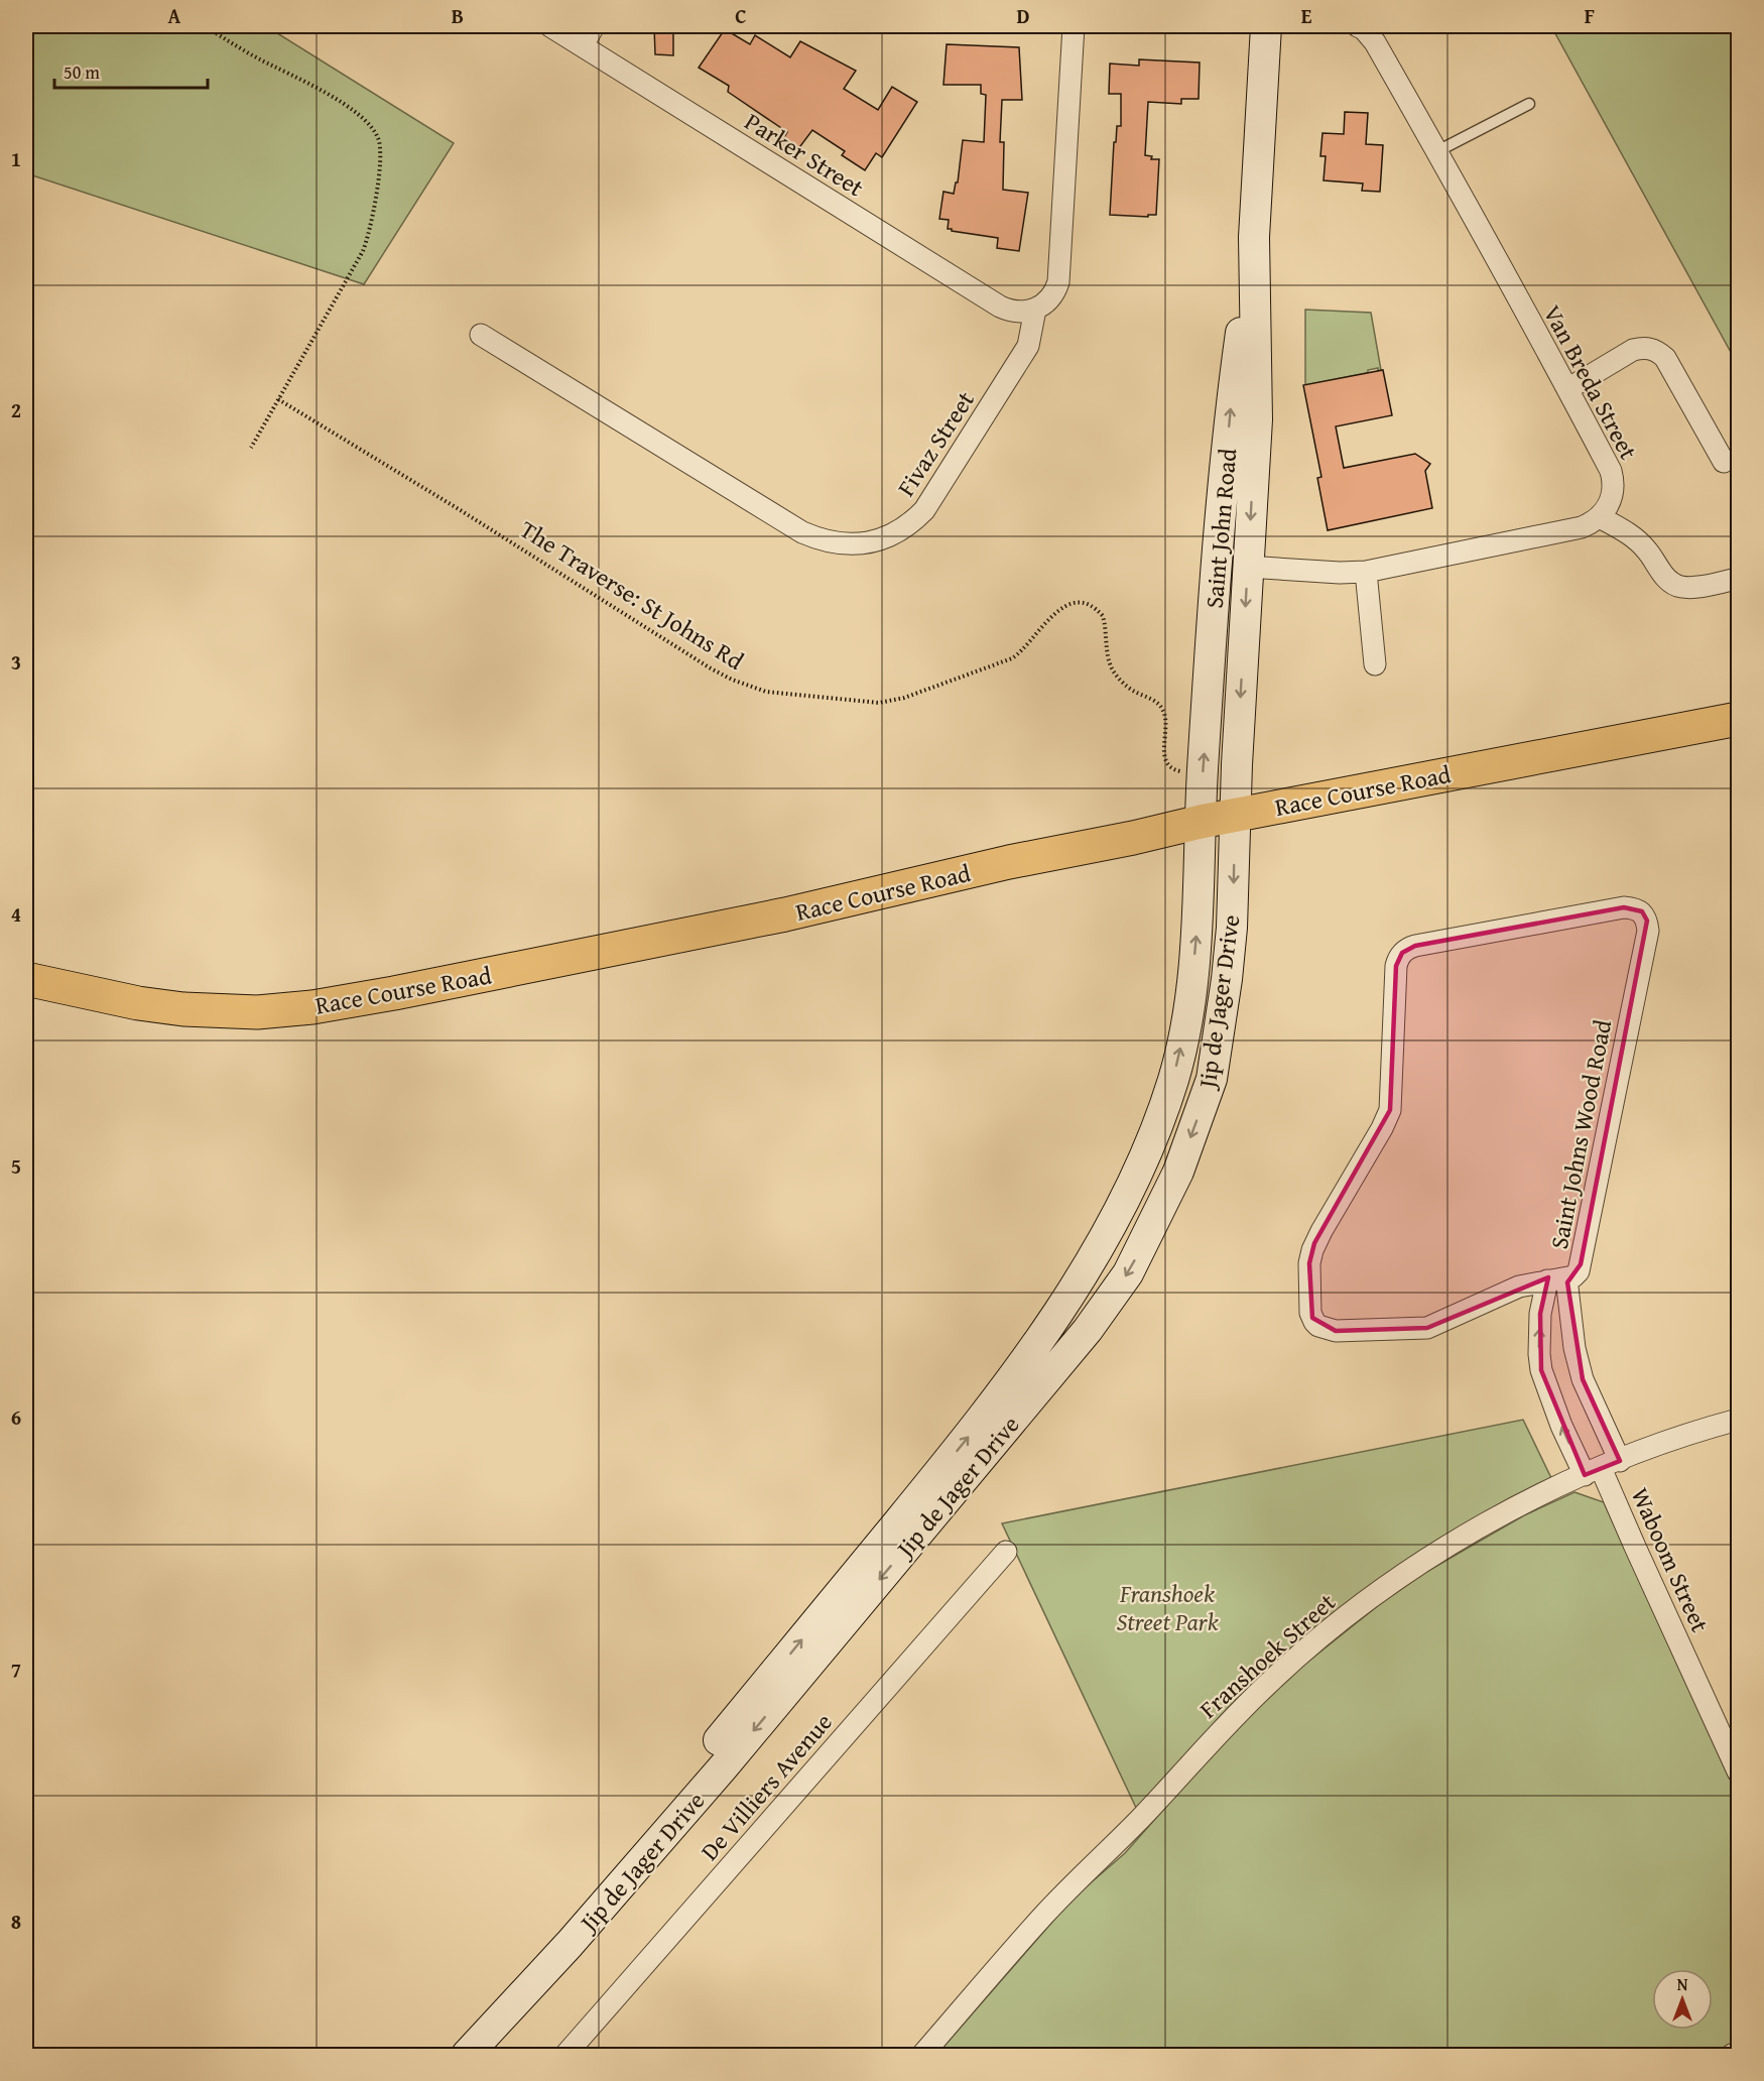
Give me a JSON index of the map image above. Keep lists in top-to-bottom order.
{
  "streets": {
    "main road": ["Saint John Road", "Race Course Road", "Jip de Jager Drive"],
    "street": [
      "Parker Street",
      "Van Breda Street",
      "Fivaz Street",
      "Saint Johns Wood Road",
      "Waboom Street",
      "Franshoek Street",
      "De Villiers Avenue"
    ],
    "path": ["The Traverse: St Johns Rd"]
  },
  "crossings": [
    ["Parker Street", "Fivaz Street"],
    ["Saint John Road", "Race Course Road"],
    ["Saint John Road", "Jip de Jager Drive"],
    ["Race Course Road", "Jip de Jager Drive"],
    ["Waboom Street", "Franshoek Street"]
  ],
  "parks": ["Franshoek Street Park"],
  "scale_bar": "50 m",
  "north": "top",
  "grid": {
    "columns": [
      "A",
      "B",
      "C",
      "D",
      "E",
      "F"
    ],
    "rows": [
      "1",
      "2",
      "3",
      "4",
      "5",
      "6",
      "7",
      "8"
    ]
  }
}
